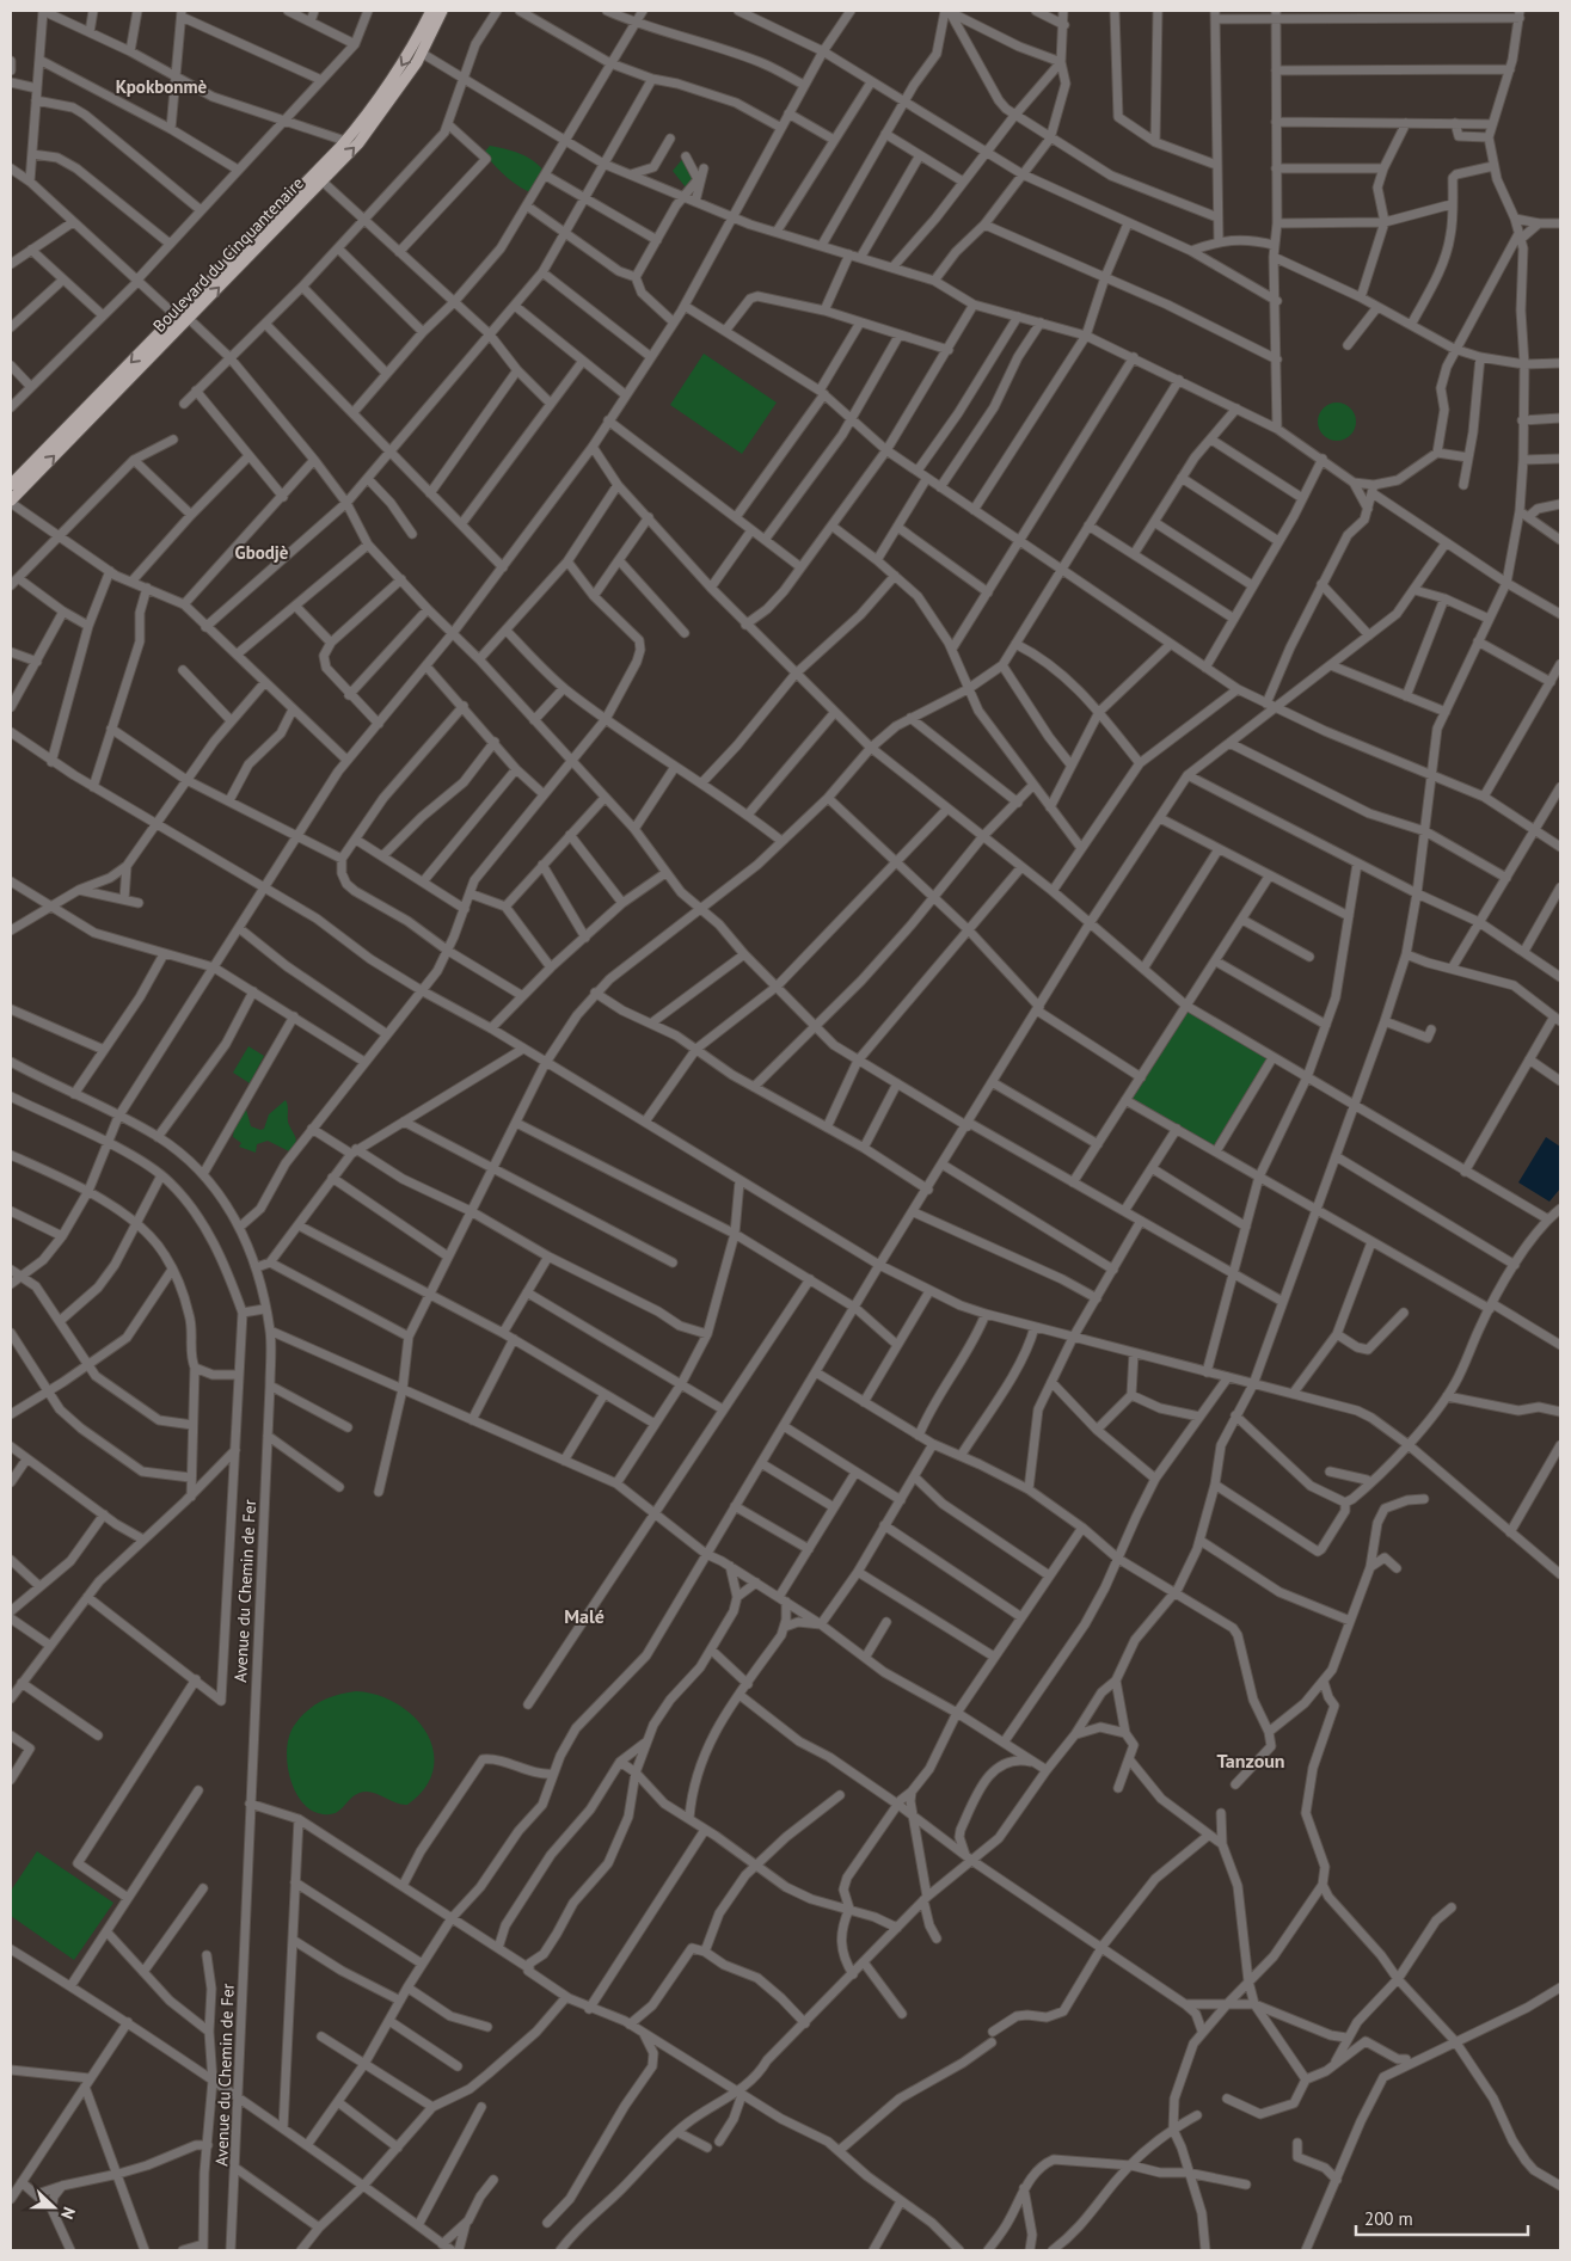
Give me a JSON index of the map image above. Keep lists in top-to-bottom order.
{
  "streets": {
    "main road": ["Boulevard du Cinquantenaire"],
    "street": ["Avenue du Chemin de Fer"]
  },
  "districts": [
    "Kpokbonmè",
    "Gbodjè",
    "Malé",
    "Tanzoun"
  ],
  "scale_bar": "200 m",
  "north": "right"
}
